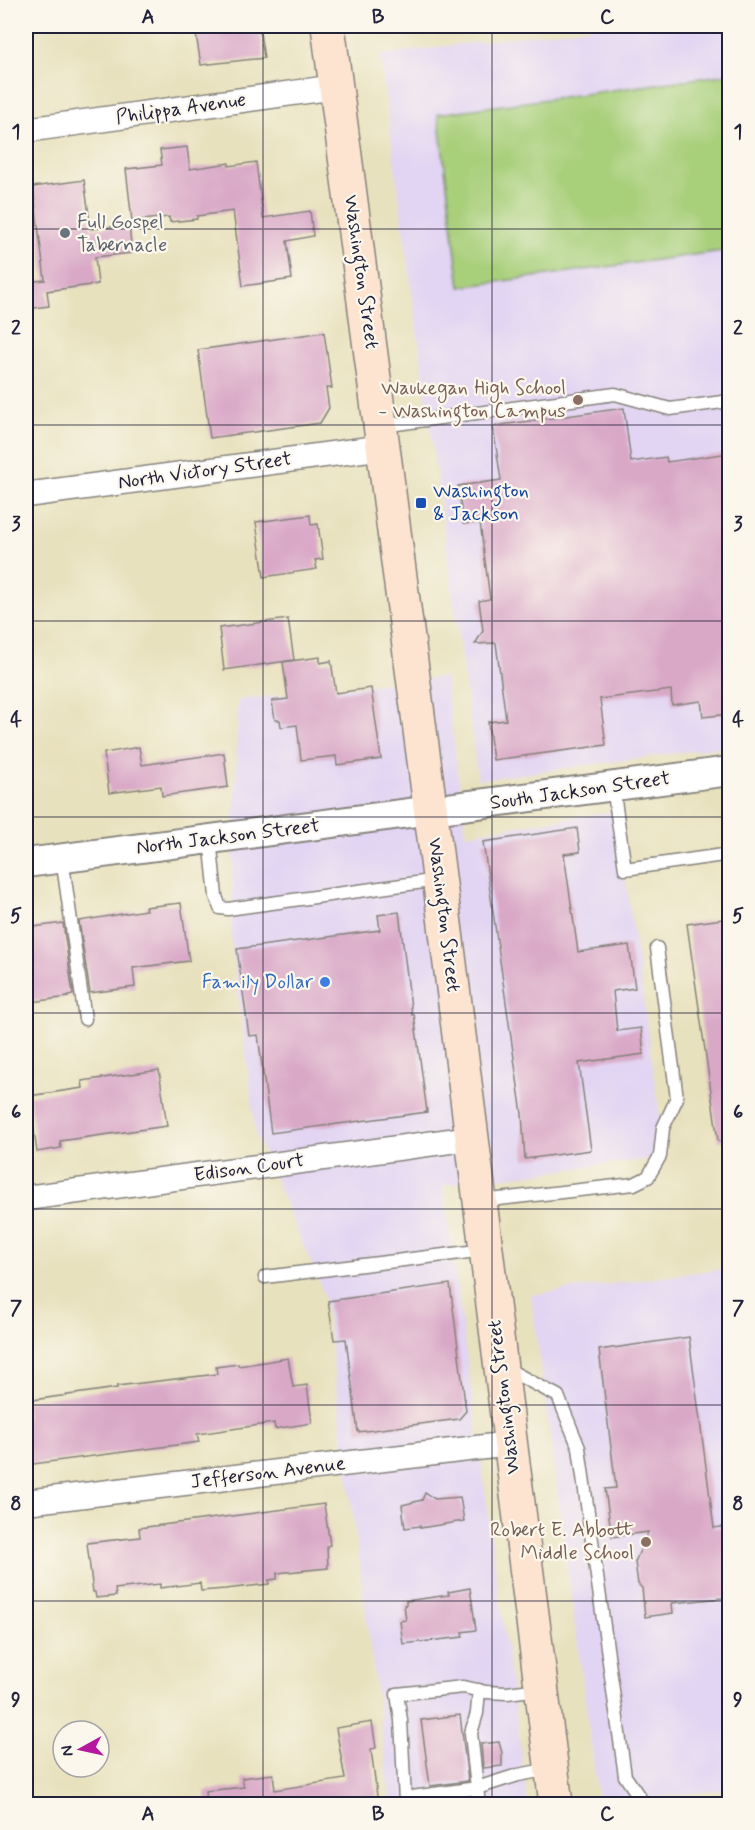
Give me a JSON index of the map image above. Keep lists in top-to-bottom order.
{
  "streets": {
    "main road": ["Washington Street"],
    "street": [
      "Philippa Avenue",
      "North Victory Street",
      "South Jackson Street",
      "North Jackson Street",
      "Edison Court",
      "Jefferson Avenue"
    ]
  },
  "crossings": [
    ["Philippa Avenue", "Washington Street"],
    ["Washington Street", "North Victory Street"],
    ["Washington Street", "South Jackson Street"],
    ["Washington Street", "North Jackson Street"],
    ["Washington Street", "Edison Court"],
    ["Washington Street", "Jefferson Avenue"],
    ["South Jackson Street", "North Jackson Street"]
  ],
  "places": {
    "other": [
      "Full Gospel Tabernacle",
      "Waukegan High School - Washington Campus",
      "Family Dollar",
      "Robert E. Abbott Middle School"
    ],
    "transit": ["Washington & Jackson"]
  },
  "north": "left",
  "grid": {
    "columns": ["A", "B", "C"],
    "rows": [
      "1",
      "2",
      "3",
      "4",
      "5",
      "6",
      "7",
      "8",
      "9"
    ]
  }
}
